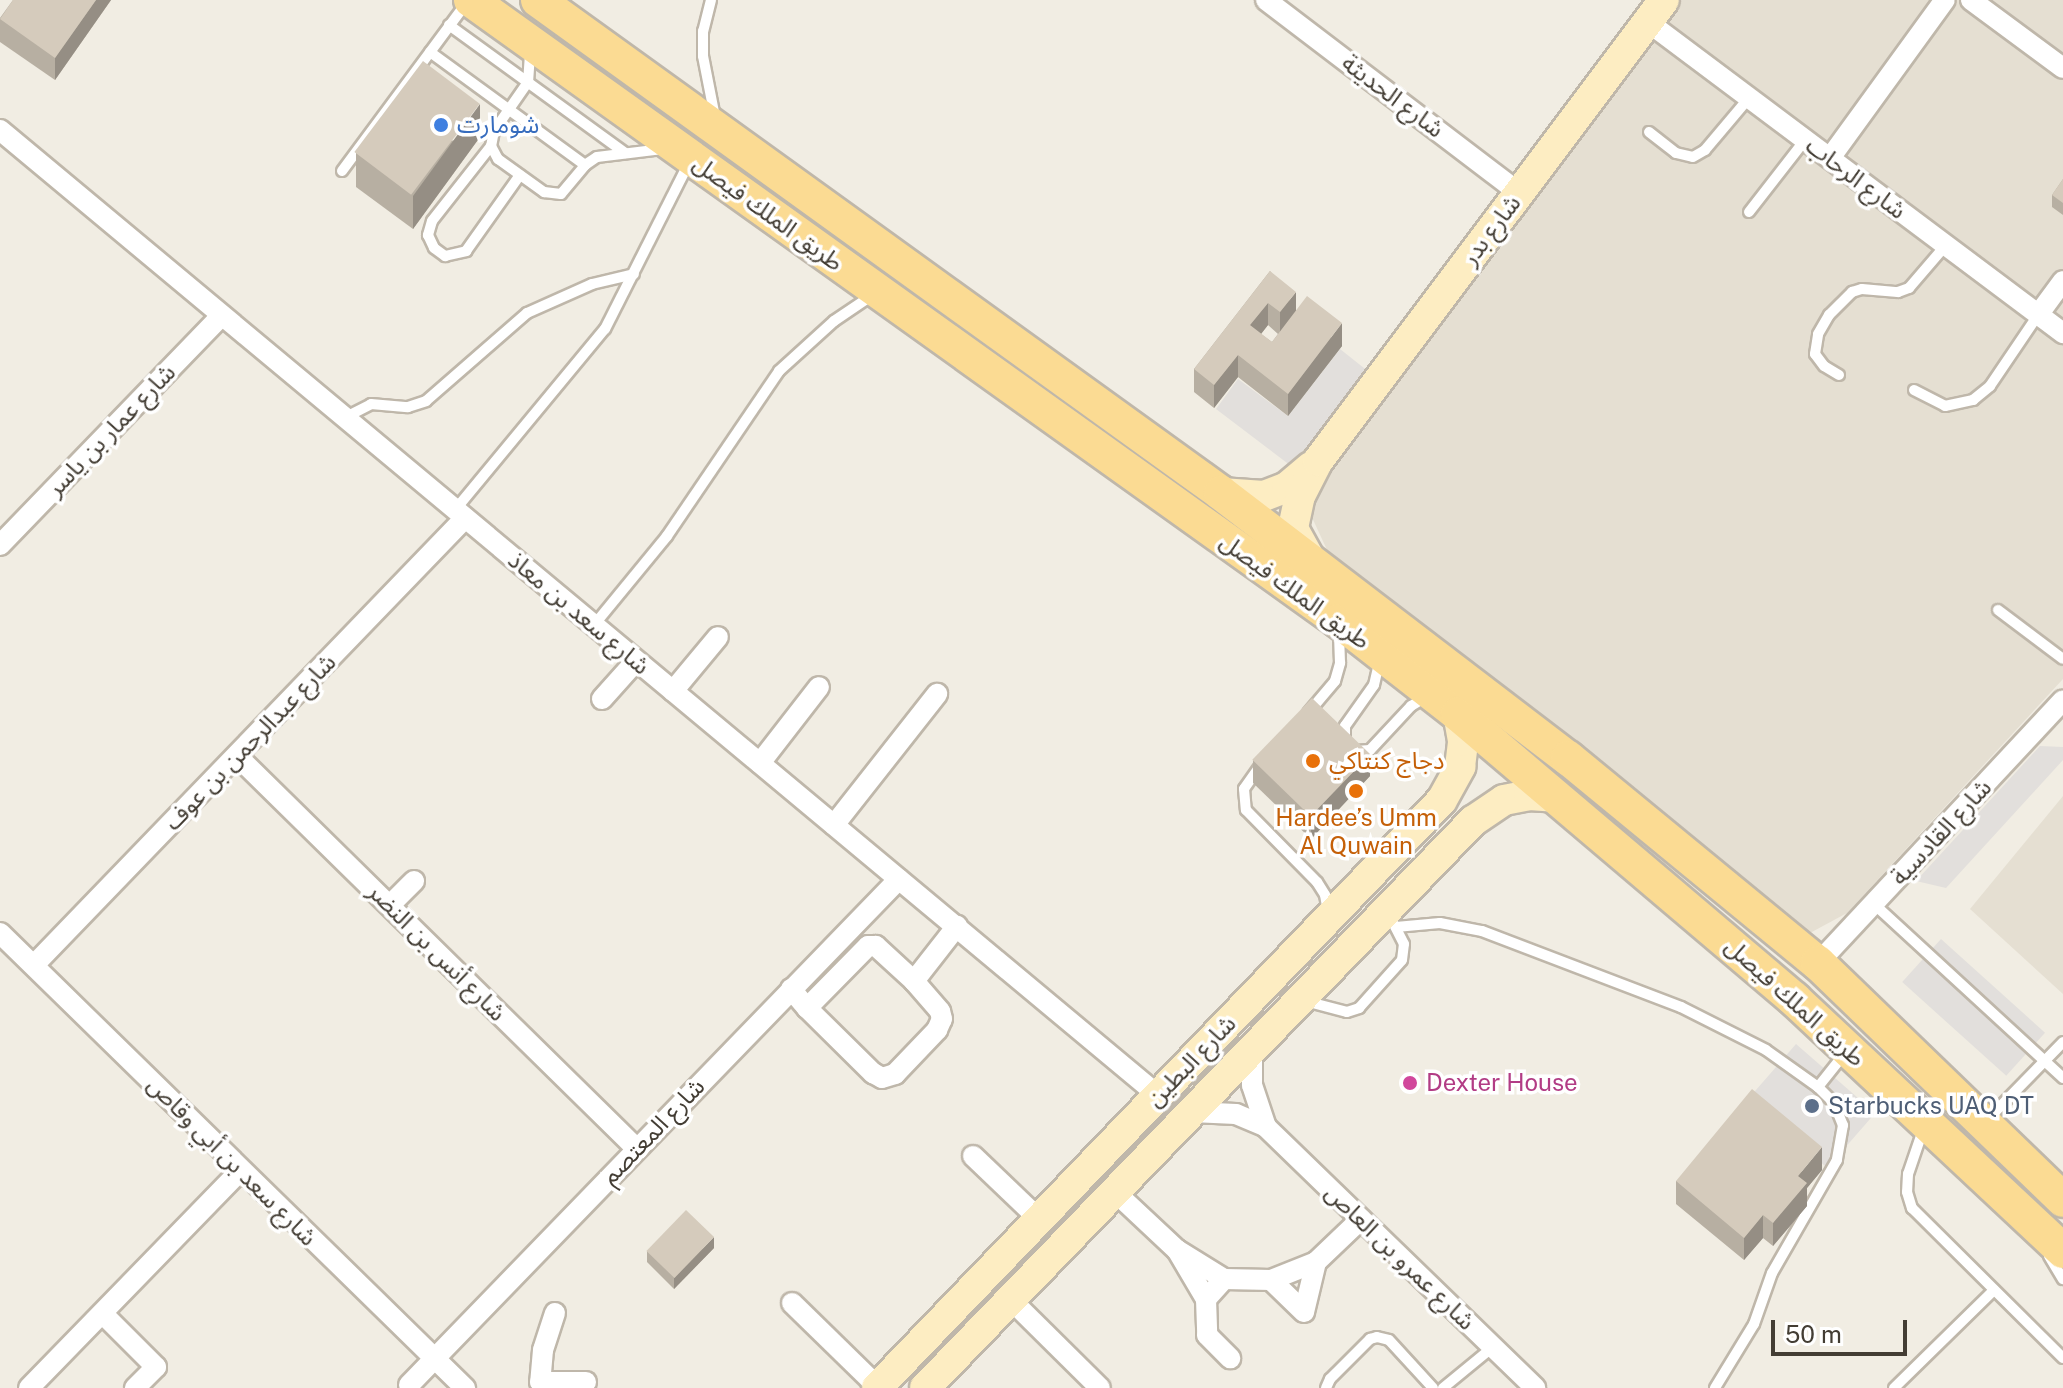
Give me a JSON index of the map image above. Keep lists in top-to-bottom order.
{
  "streets": {
    "main road": ["طريق الملك فيصل"],
    "street": [
      "شارع الحديثة",
      "شارع الرحاب",
      "شارع بدر",
      "شارع عمار بن ياسر",
      "شارع سعد بن معاذ",
      "شارع عبدالرحمن بن عوف",
      "شارع القادسية",
      "شارع أنس بن النضر",
      "شارع البطين",
      "شارع المعتصم",
      "شارع سعد بن أبي وقاص",
      "شارع عمرو بن العاص"
    ]
  },
  "crossings": [
    ["شارع الحديثة", "شارع بدر"],
    ["شارع الرحاب", "شارع بدر"],
    ["طريق الملك فيصل", "شارع بدر"],
    ["طريق الملك فيصل", "شارع القادسية"],
    ["طريق الملك فيصل", "شارع البطين"],
    ["شارع عمار بن ياسر", "شارع سعد بن معاذ"],
    ["شارع سعد بن معاذ", "شارع عبدالرحمن بن عوف"],
    ["شارع سعد بن معاذ", "شارع البطين"],
    ["شارع سعد بن معاذ", "شارع المعتصم"],
    ["شارع عبدالرحمن بن عوف", "شارع أنس بن النضر"],
    ["شارع عبدالرحمن بن عوف", "شارع سعد بن أبي وقاص"],
    ["شارع أنس بن النضر", "شارع المعتصم"],
    ["شارع البطين", "شارع عمرو بن العاص"],
    ["شارع المعتصم", "شارع سعد بن أبي وقاص"]
  ],
  "places": [
    "شومارت",
    "دجاج كنتاكي",
    "Hardee’s Umm Al Quwain",
    "Dexter House",
    "Starbucks UAQ DT"
  ],
  "scale_bar": "50 m"
}
